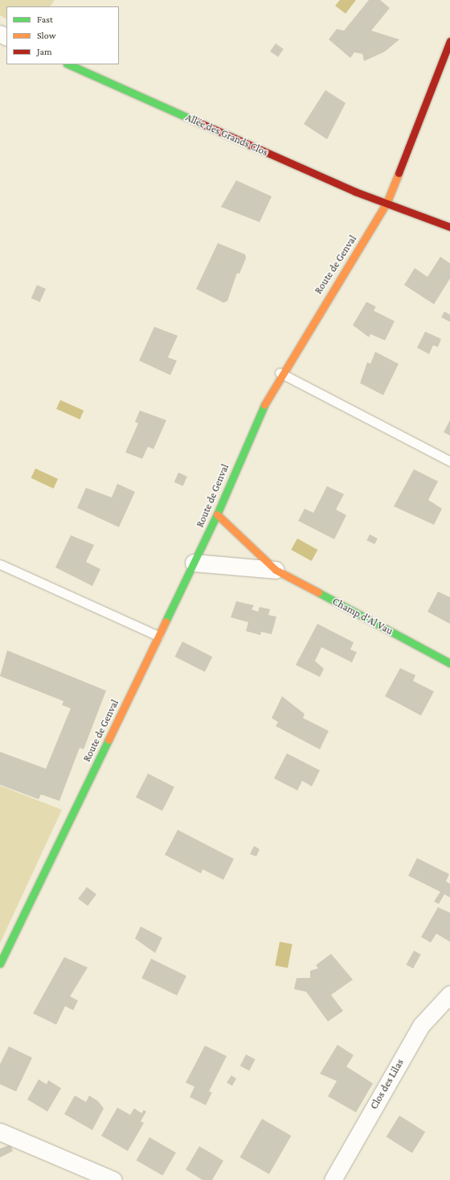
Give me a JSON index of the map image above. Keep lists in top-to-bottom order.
{
  "streets": {
    "main road": ["Allée des Grands Clos", "Route de Genval", "Champ d'Al Vau"],
    "street": ["Clos des Lilas"]
  },
  "crossings": [
    ["Allée des Grands Clos", "Route de Genval"],
    ["Route de Genval", "Champ d'Al Vau"]
  ],
  "legend": ["Fast", "Slow", "Jam"]
}
